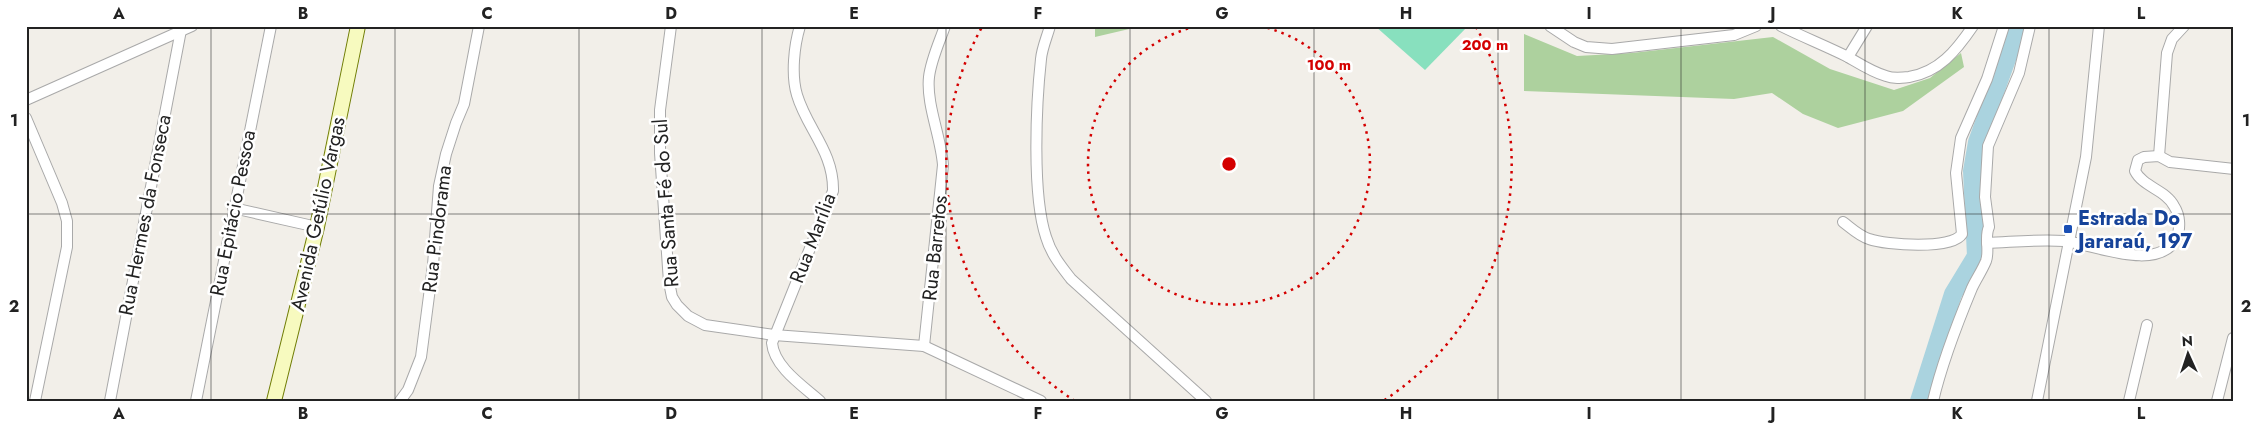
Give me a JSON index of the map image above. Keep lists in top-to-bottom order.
{
  "streets": {
    "street": [
      "Rua Santa Fé do Sul",
      "Rua Epitácio Pessoa",
      "Avenida Getúlio Vargas",
      "Rua Hermes da Fonseca",
      "Rua Pindorama",
      "Rua Marília",
      "Rua Barretos"
    ]
  },
  "crossings": [
    ["Rua Santa Fé do Sul", "Rua Marília"],
    ["Rua Santa Fé do Sul", "Rua Barretos"]
  ],
  "places": {
    "transit": ["Estrada Do Jararaú, 197"]
  },
  "north": "top",
  "grid": {
    "columns": [
      "A",
      "B",
      "C",
      "D",
      "E",
      "F",
      "G",
      "H",
      "I",
      "J",
      "K",
      "L"
    ],
    "rows": ["1", "2"]
  },
  "rings": ["200 m", "100 m"]
}
